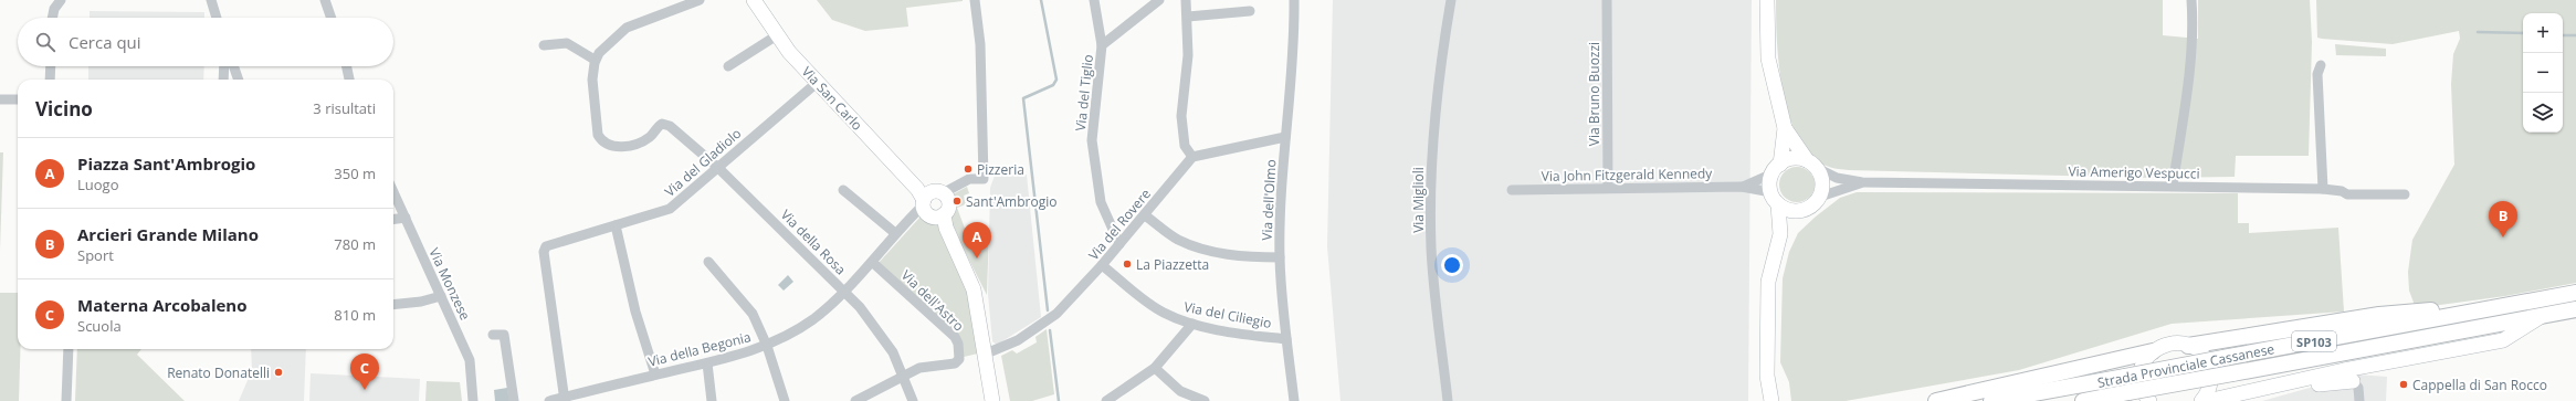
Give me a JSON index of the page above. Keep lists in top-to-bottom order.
{
  "streets": {
    "main road": ["SP103", "Strada Provinciale Cassanese"],
    "street": [
      "Via del Tiglio",
      "Via Bruno Buozzi",
      "Via San Carlo",
      "Via del Gladiolo",
      "Via Amerigo Vespucci",
      "Via John Fitzgerald Kennedy",
      "Via dell'Olmo",
      "Via Miglioli",
      "Via del Rovere",
      "Via della Rosa",
      "Via Monzese",
      "Via dell'Astro",
      "Via del Ciliegio",
      "Via della Begonia"
    ]
  },
  "crossings": [
    ["Via del Tiglio", "Via del Rovere"],
    ["Via Bruno Buozzi", "Via John Fitzgerald Kennedy"],
    ["Via San Carlo", "Via del Gladiolo"],
    ["Via San Carlo", "Via del Rovere"],
    ["Via San Carlo", "Via della Begonia"],
    ["Via del Gladiolo", "Via della Rosa"],
    ["Via del Gladiolo", "Via della Begonia"],
    ["Via Amerigo Vespucci", "Via John Fitzgerald Kennedy"],
    ["Via dell'Olmo", "Via del Ciliegio"],
    ["Via del Rovere", "Via del Ciliegio"],
    ["Via della Rosa", "Via dell'Astro"],
    ["Via della Rosa", "Via della Begonia"],
    ["Via dell'Astro", "Via della Begonia"]
  ],
  "places": [
    "Pizzeria",
    "Sant'Ambrogio",
    "La Piazzetta",
    "Renato Donatelli",
    "Cappella di San Rocco"
  ],
  "page": {
    "map_buttons": ["+", "−"],
    "search": "Cerca qui",
    "heading": ["Vicino", "3 risultati"],
    "list": [
      {
        "mark": "A",
        "name": "Piazza Sant'Ambrogio",
        "note": "Luogo",
        "value": "350 m"
      },
      {
        "mark": "B",
        "name": "Arcieri Grande Milano",
        "note": "Sport",
        "value": "780 m"
      },
      {
        "mark": "C",
        "name": "Materna Arcobaleno",
        "note": "Scuola",
        "value": "810 m"
      }
    ],
    "pins": ["B", "A", "C"]
  }
}
